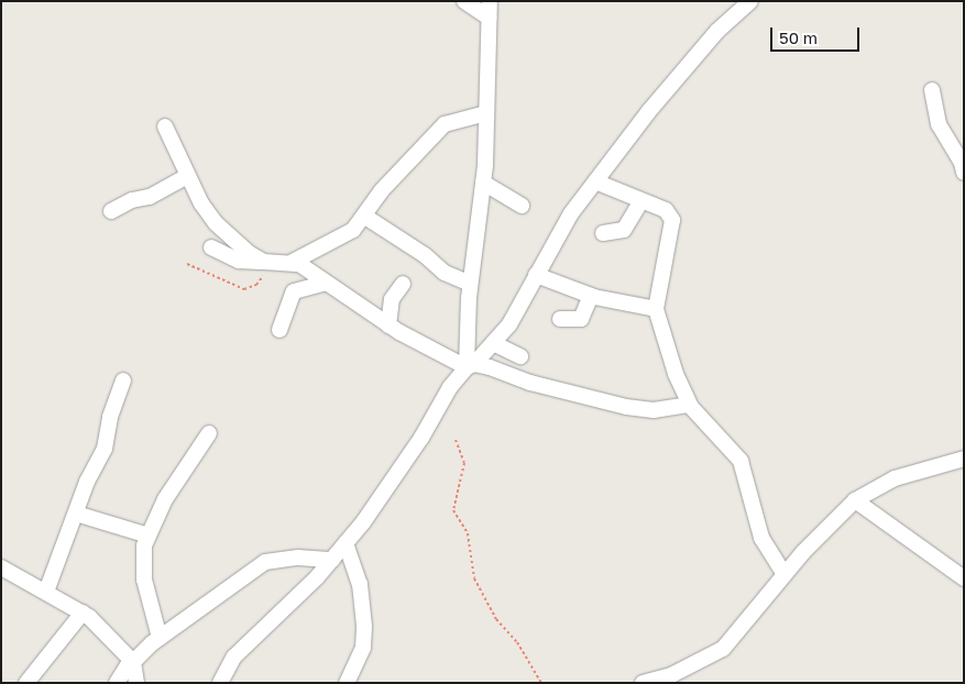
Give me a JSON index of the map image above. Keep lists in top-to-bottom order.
{
  "scale_bar": "50 m"
}
